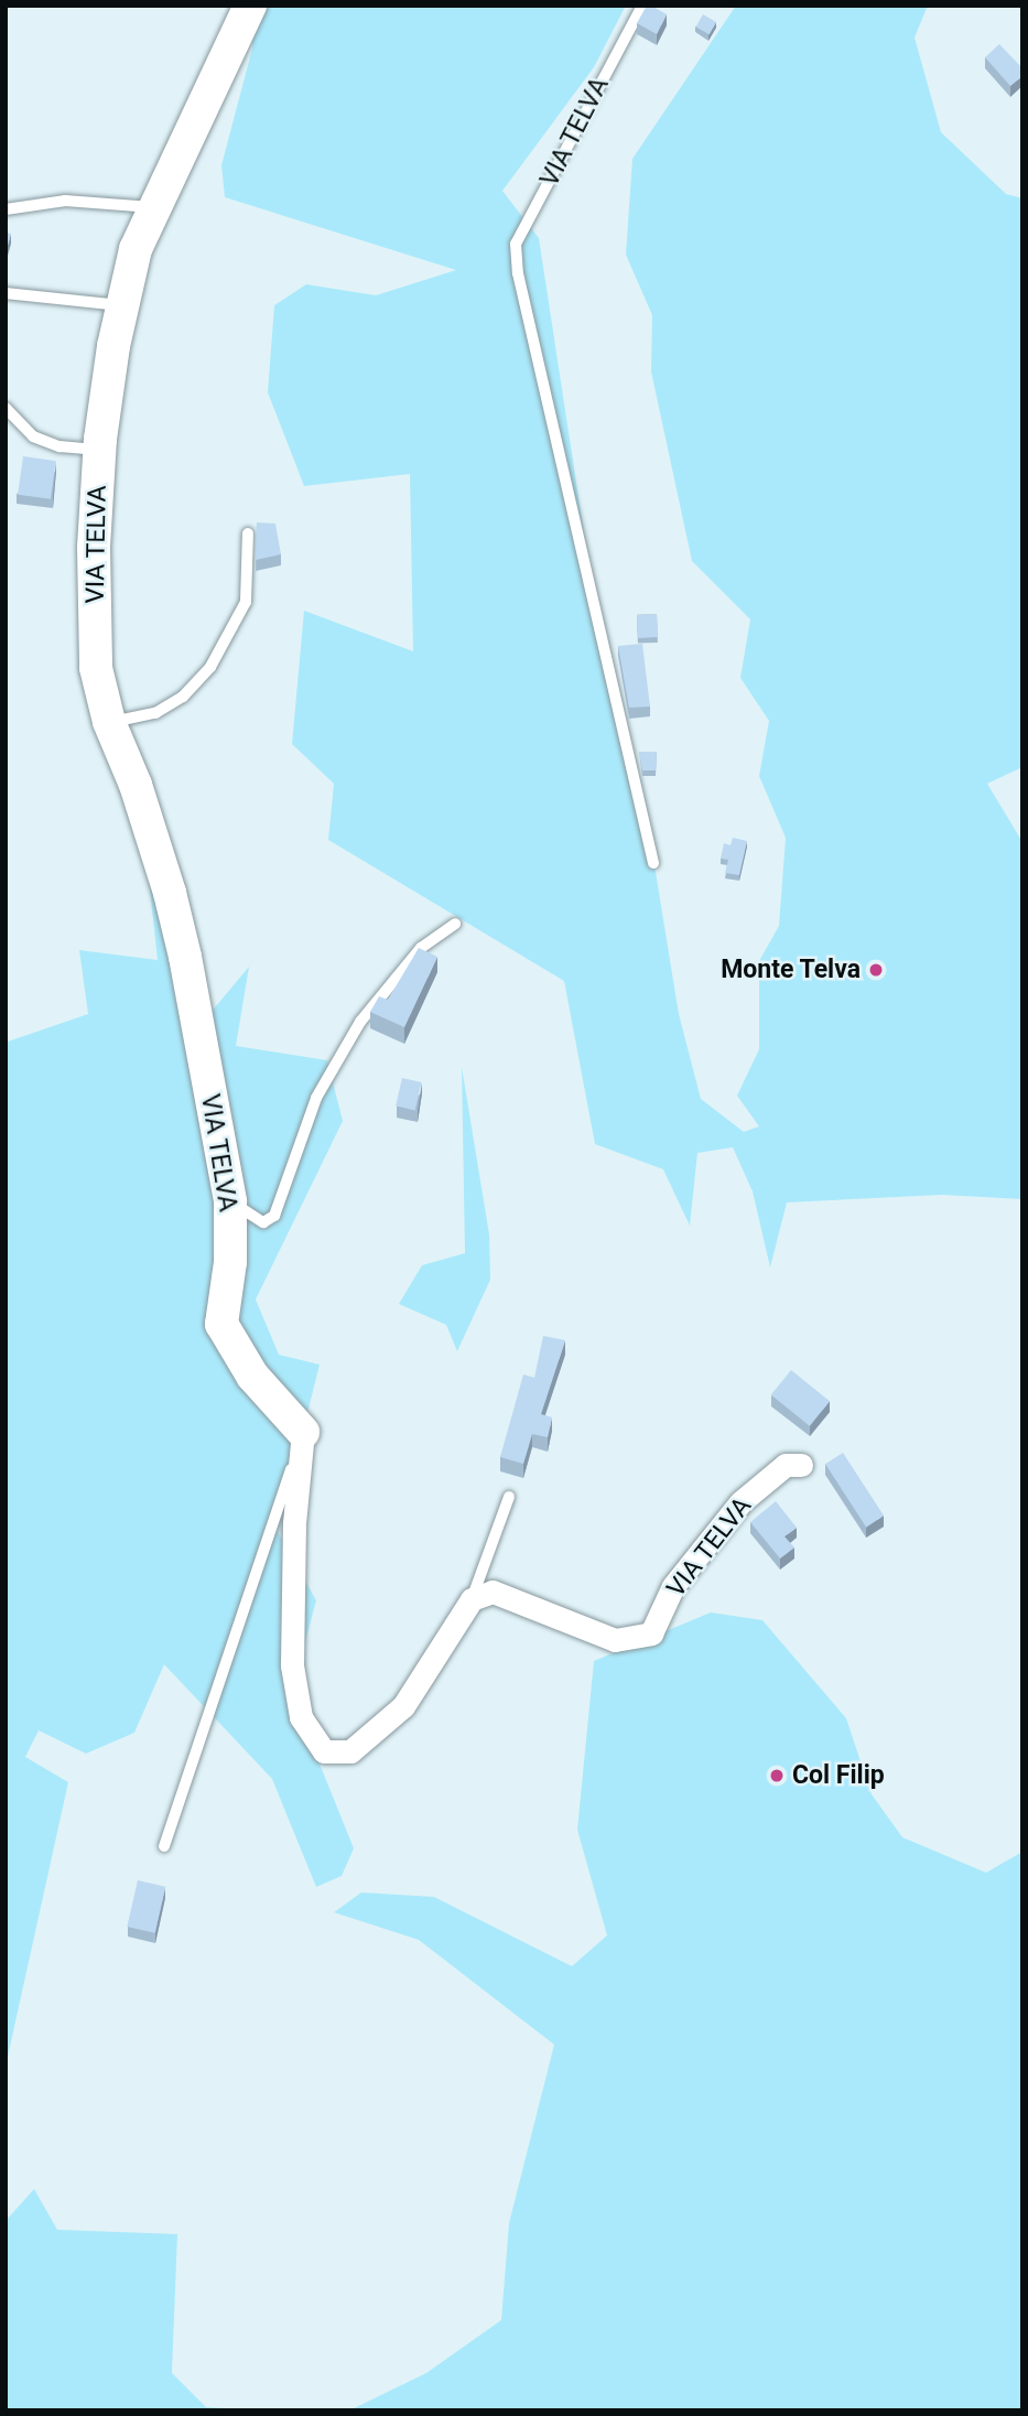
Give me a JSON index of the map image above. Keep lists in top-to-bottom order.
{
  "streets": {
    "street": ["VIA TELVA"]
  },
  "places": ["Monte Telva", "Col Filip"]
}
